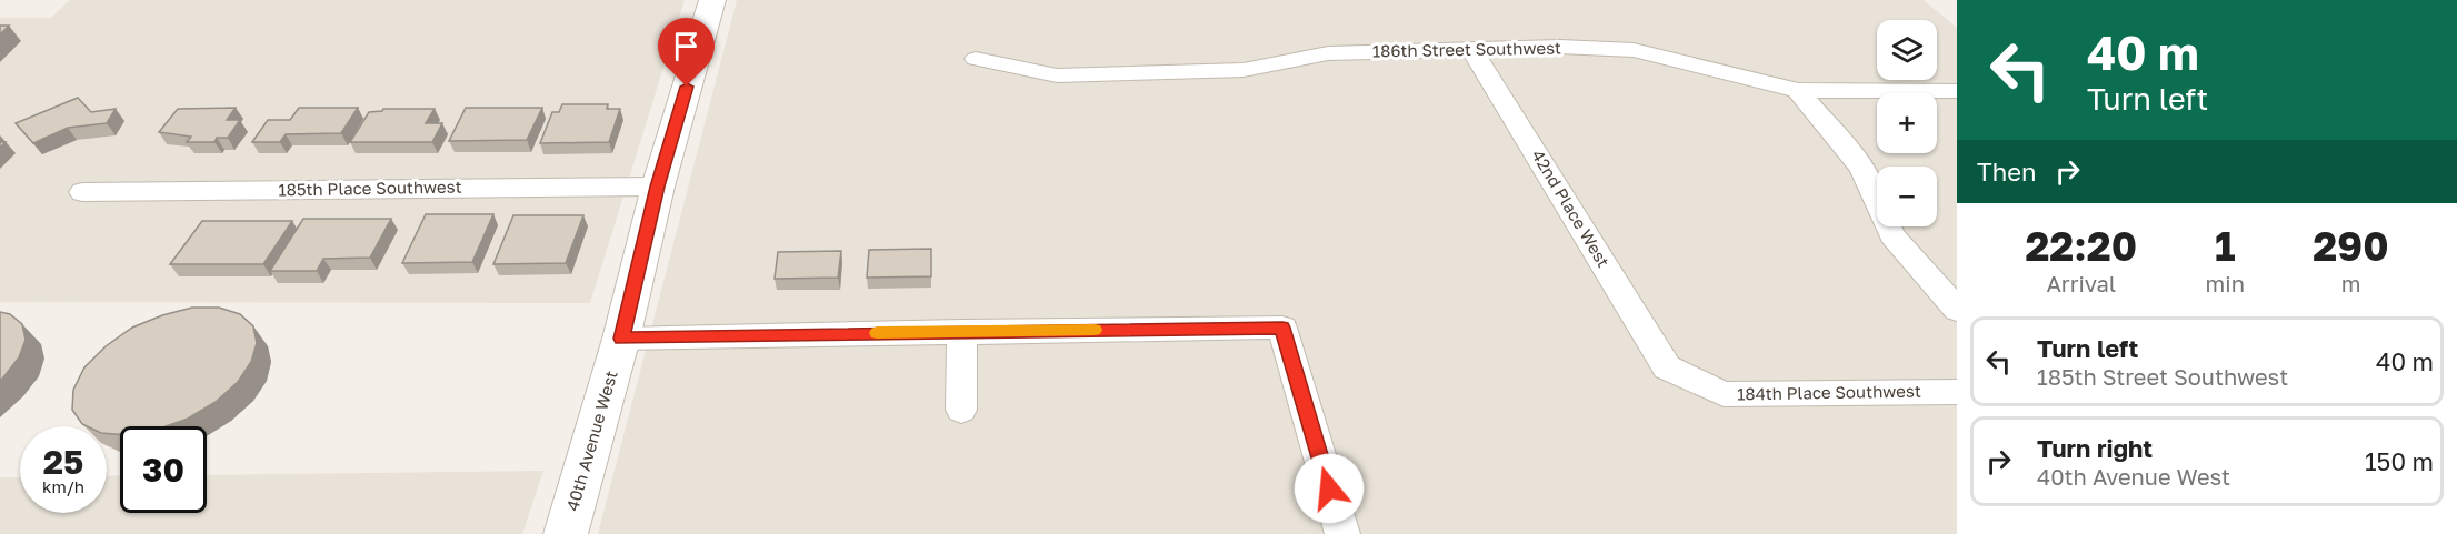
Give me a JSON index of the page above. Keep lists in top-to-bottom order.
{
  "streets": {
    "street": [
      "186th Street Southwest",
      "185th Place Southwest",
      "42nd Place West",
      "184th Place Southwest",
      "40th Avenue West"
    ]
  },
  "crossings": [
    ["186th Street Southwest", "42nd Place West"],
    ["185th Place Southwest", "40th Avenue West"],
    ["42nd Place West", "184th Place Southwest"]
  ],
  "page": {
    "turn": ["40 m", "Turn left"],
    "map_buttons": ["+", "−"],
    "then": "Then",
    "eta": [
      "22:20",
      "Arrival",
      "1",
      "min",
      "290",
      "m"
    ],
    "list": [
      {
        "name": "Turn left",
        "note": "185th Street Southwest",
        "value": "40 m"
      },
      {
        "name": "Turn right",
        "note": "40th Avenue West",
        "value": "150 m"
      }
    ],
    "speed": "25 km/h",
    "limit": "30"
  }
}
